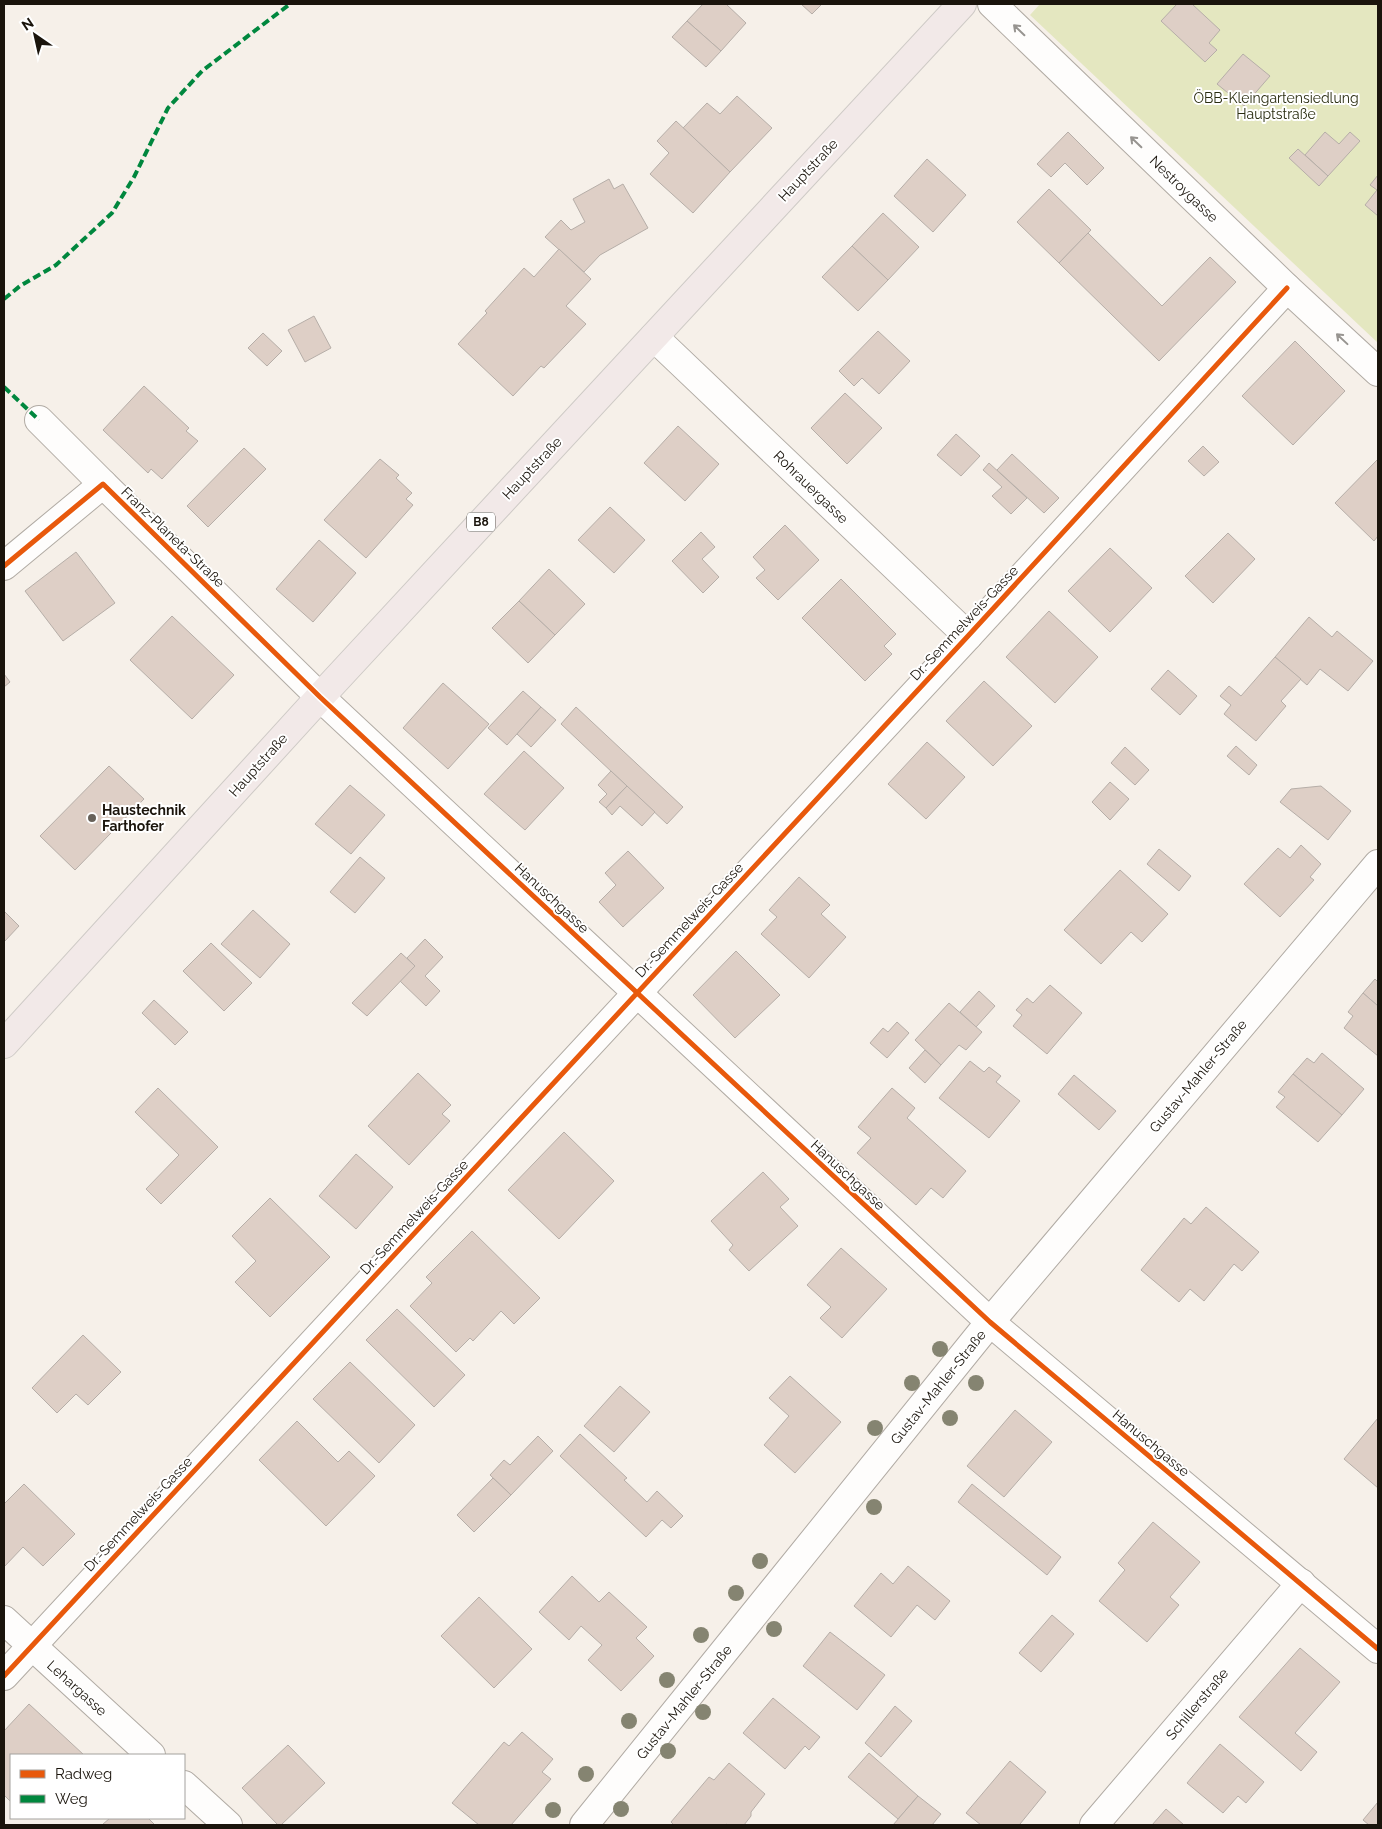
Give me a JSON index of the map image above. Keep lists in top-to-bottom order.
{
  "streets": {
    "main road": ["Hauptstraße", "B8"],
    "street": [
      "Nestroygasse",
      "Rohrauergasse",
      "Franz-Planeta-Straße",
      "Dr.-Semmelweis-Gasse",
      "Hanuschgasse",
      "Gustav-Mahler-Straße",
      "Lehargasse",
      "Schillerstraße"
    ]
  },
  "crossings": [
    ["Hauptstraße", "Rohrauergasse"],
    ["Hauptstraße", "Franz-Planeta-Straße"],
    ["Hauptstraße", "Hanuschgasse"],
    ["Nestroygasse", "Dr.-Semmelweis-Gasse"],
    ["Rohrauergasse", "Dr.-Semmelweis-Gasse"],
    ["Franz-Planeta-Straße", "Hanuschgasse"],
    ["Dr.-Semmelweis-Gasse", "Hanuschgasse"],
    ["Dr.-Semmelweis-Gasse", "Lehargasse"],
    ["Hanuschgasse", "Gustav-Mahler-Straße"],
    ["Hanuschgasse", "Schillerstraße"]
  ],
  "one_way": ["Nestroygasse"],
  "parks": ["ÖBB-Kleingartensiedlung Hauptstraße"],
  "places": ["Haustechnik Farthofer"],
  "legend": ["Radweg", "Weg"],
  "north": "top left"
}
